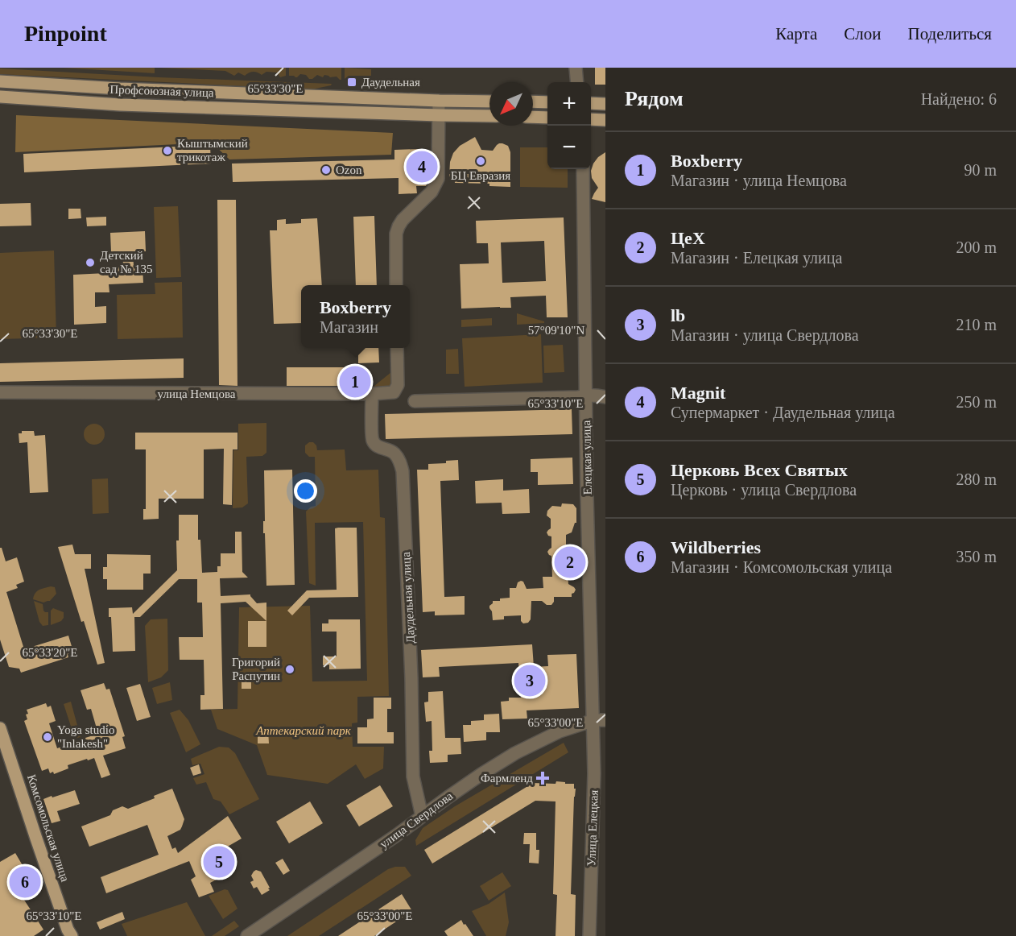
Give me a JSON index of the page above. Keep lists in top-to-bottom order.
{
  "streets": {
    "main road": ["Профсоюзная улица", "Комсомольская улица"],
    "street": [
      "улица Немцова",
      "Елецкая улица",
      "Даудельная улица",
      "улица Свердлова",
      "Улица Елецкая"
    ]
  },
  "crossings": [
    ["улица Немцова", "Даудельная улица"],
    ["Елецкая улица", "улица Свердлова"],
    ["Елецкая улица", "Улица Елецкая"],
    ["Даудельная улица", "улица Свердлова"],
    ["улица Свердлова", "Улица Елецкая"]
  ],
  "parks": ["Аптекарский парк"],
  "places": {
    "transit": ["Даудельная"],
    "other": [
      "Кыштымский трикотаж",
      "БЦ Евразия",
      "Ozon",
      "Детский сад № 135",
      "Григорий Распутин",
      "Yoga studio \"Inlakesh\""
    ],
    "health": ["Фармленд"]
  },
  "north": "bottom left",
  "page": {
    "header": "Pinpoint",
    "nav": ["Карта", "Слои", "Поделиться"],
    "heading": ["Рядом", "Найдено: 6"],
    "map_buttons": ["+", "−"],
    "list": [
      {
        "mark": "1",
        "name": "Boxberry",
        "note": "Магазин · улица Немцова",
        "value": "90 m"
      },
      {
        "mark": "2",
        "name": "ЦеХ",
        "note": "Магазин · Елецкая улица",
        "value": "200 m"
      },
      {
        "mark": "3",
        "name": "lb",
        "note": "Магазин · улица Свердлова",
        "value": "210 m"
      },
      {
        "mark": "4",
        "name": "Magnit",
        "note": "Супермаркет · Даудельная улица",
        "value": "250 m"
      },
      {
        "mark": "5",
        "name": "Церковь Всех Святых",
        "note": "Церковь · улица Свердлова",
        "value": "280 m"
      },
      {
        "mark": "6",
        "name": "Wildberries",
        "note": "Магазин · Комсомольская улица",
        "value": "350 m"
      }
    ],
    "pins": [
      "4",
      "1",
      "2",
      "3",
      "5",
      "6"
    ],
    "popup": ["Boxberry", "Магазин"]
  },
  "coordinates": [
    "65°33'30\"E",
    "57°09'10\"N",
    "65°33'10\"E",
    "65°33'20\"E",
    "65°33'00\"E"
  ]
}
